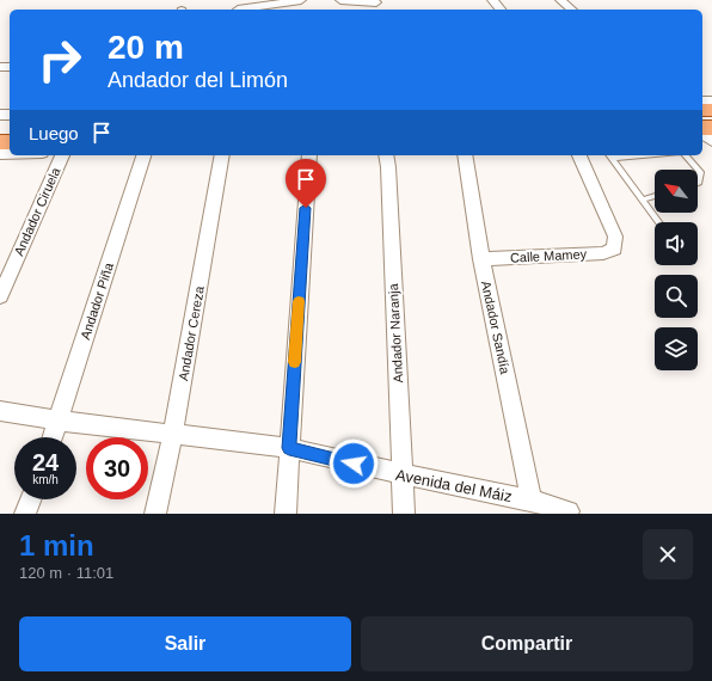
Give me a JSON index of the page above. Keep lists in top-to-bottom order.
{
  "streets": {
    "street": [
      "Andador Ciruela",
      "Calle Mamey",
      "Andador Piña",
      "Andador Sandía",
      "Andador Cereza",
      "Andador Naranja",
      "Avenida del Máiz"
    ]
  },
  "crossings": [
    ["Calle Mamey", "Andador Sandía"],
    ["Andador Piña", "Avenida del Máiz"],
    ["Andador Sandía", "Avenida del Máiz"],
    ["Andador Cereza", "Avenida del Máiz"],
    ["Andador Naranja", "Avenida del Máiz"]
  ],
  "north": "top left",
  "page": {
    "turn": ["20 m", "Andador del Limón"],
    "then": "Luego",
    "speed": "24 km/h",
    "limit": "30",
    "heading": ["1 min", "120 m · 11:01"],
    "buttons": ["Salir", "Compartir"]
  }
}
